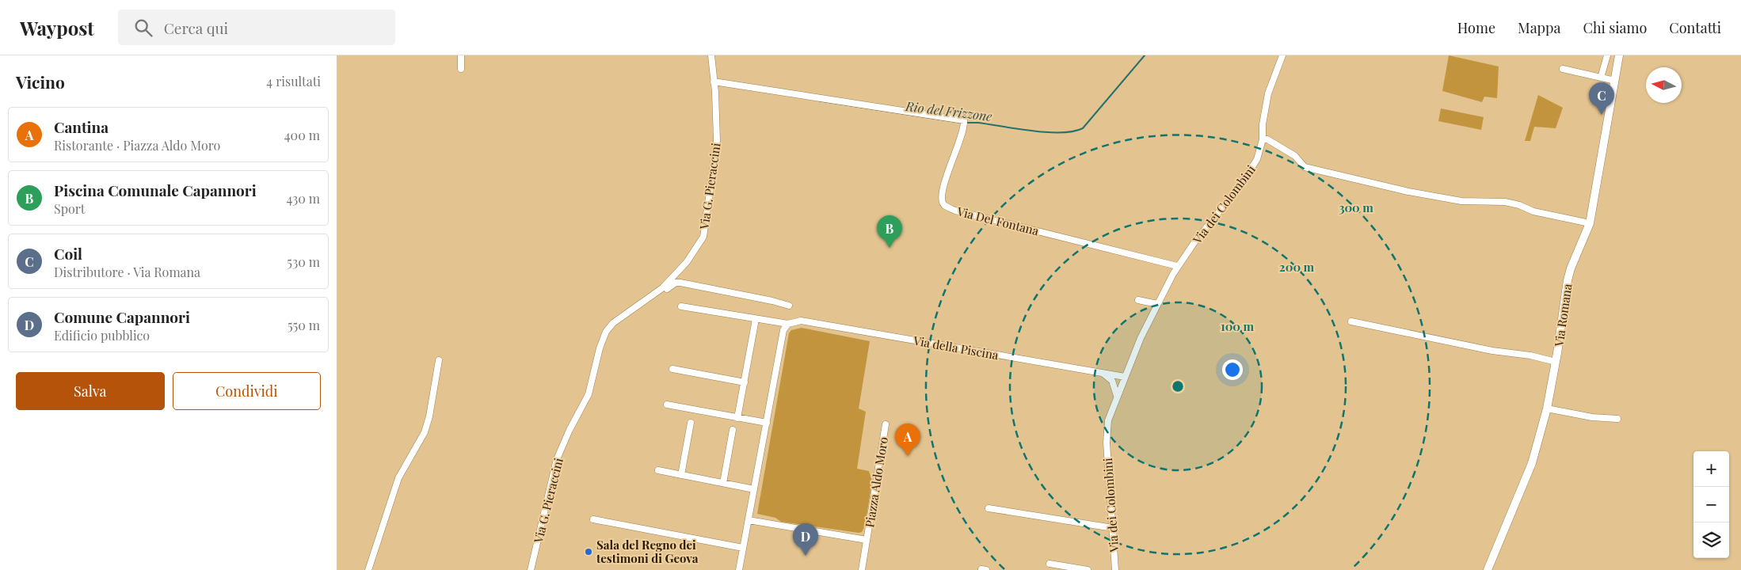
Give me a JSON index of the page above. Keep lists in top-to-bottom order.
{
  "streets": {
    "street": [
      "Via G. Pieraccini",
      "Via dei Colombini",
      "Via Del Fontana",
      "Via Romana",
      "Via della Piscina",
      "Piazza Aldo Moro"
    ]
  },
  "crossings": [
    ["Via G. Pieraccini", "Via Del Fontana"],
    ["Via dei Colombini", "Via Del Fontana"],
    ["Via dei Colombini", "Via della Piscina"]
  ],
  "water": ["Rio del Frizzone"],
  "places": ["Sala del Regno dei testimoni di Geova"],
  "north": "left",
  "page": {
    "header": "Waypost",
    "search": "Cerca qui",
    "nav": [
      "Home",
      "Mappa",
      "Chi siamo",
      "Contatti"
    ],
    "heading": ["Vicino", "4 risultati"],
    "pins": [
      "C",
      "B",
      "A",
      "D"
    ],
    "list": [
      {
        "mark": "A",
        "name": "Cantina",
        "note": "Ristorante · Piazza Aldo Moro",
        "value": "400 m"
      },
      {
        "mark": "B",
        "name": "Piscina Comunale Capannori",
        "note": "Sport",
        "value": "430 m"
      },
      {
        "mark": "C",
        "name": "Coil",
        "note": "Distributore · Via Romana",
        "value": "530 m"
      },
      {
        "mark": "D",
        "name": "Comune Capannori",
        "note": "Edificio pubblico",
        "value": "550 m"
      }
    ],
    "buttons": ["Salva", "Condividi"],
    "map_buttons": ["+", "−"]
  },
  "rings": ["300 m", "200 m", "100 m"]
}
